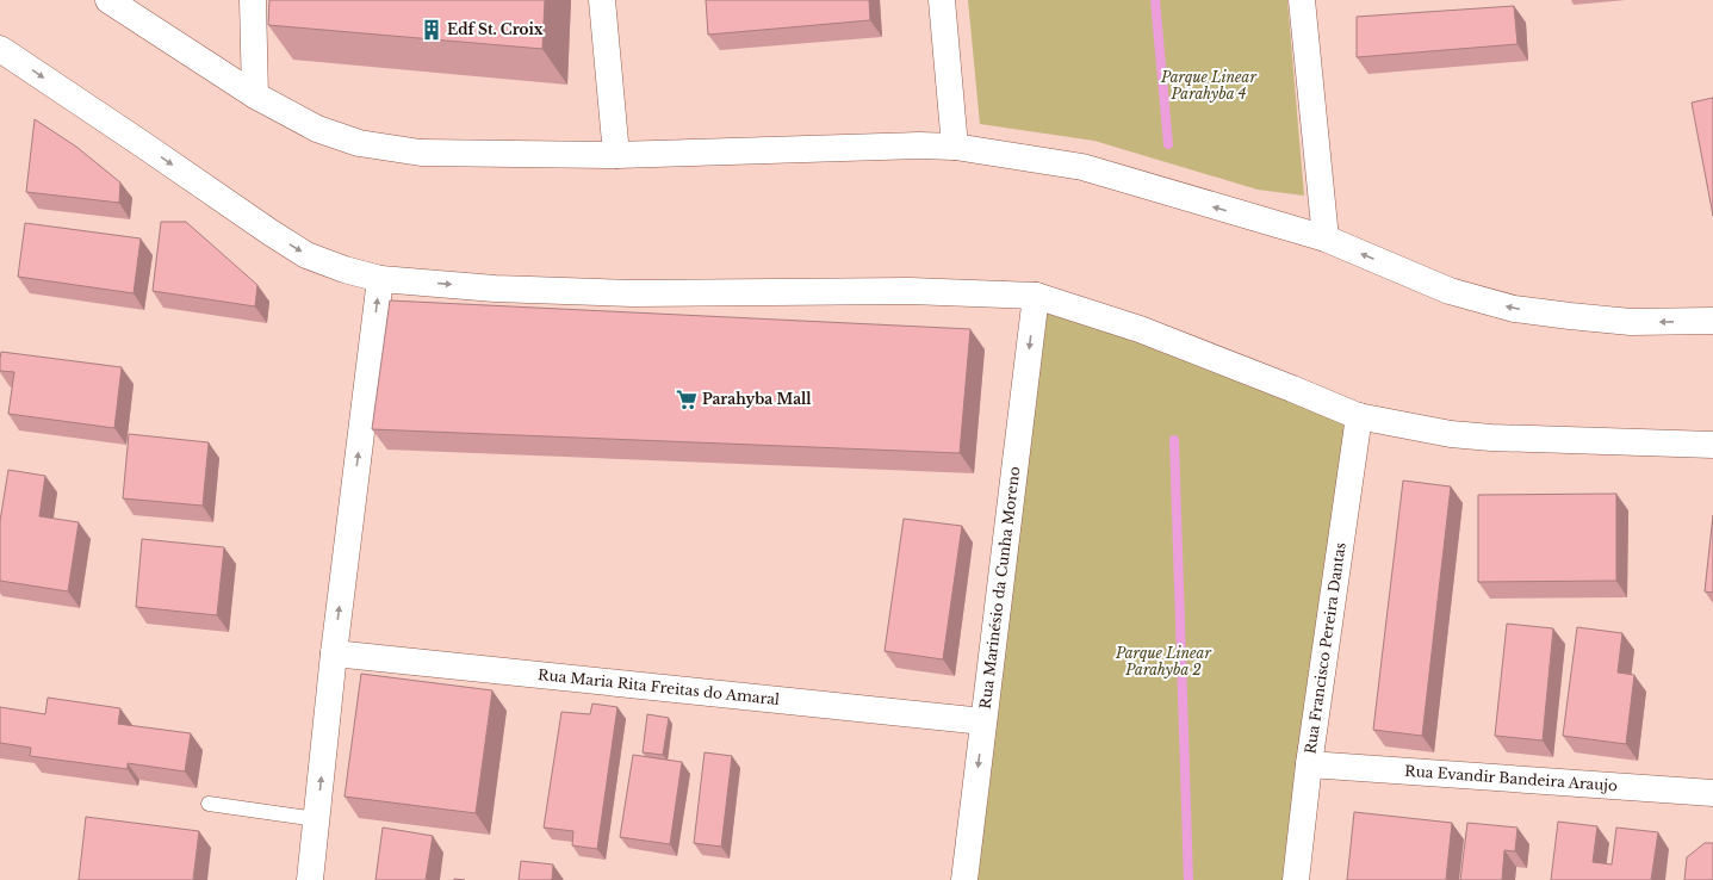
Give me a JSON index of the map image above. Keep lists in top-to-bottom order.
{
  "streets": {
    "main road": [
      "Rua Marinésio da Cunha Moreno",
      "Rua Francisco Pereira Dantas",
      "Rua Maria Rita Freitas do Amaral",
      "Rua Evandir Bandeira Araujo"
    ]
  },
  "crossings": [
    ["Rua Marinésio da Cunha Moreno", "Rua Maria Rita Freitas do Amaral"],
    ["Rua Francisco Pereira Dantas", "Rua Evandir Bandeira Araujo"]
  ],
  "one_way": ["Rua Marinésio da Cunha Moreno"],
  "parks": ["Parque Linear Parahyba 4", "Parque Linear Parahyba 2"],
  "places": {
    "building": ["Edf St. Croix"],
    "supermarket": ["Parahyba Mall"]
  }
}
